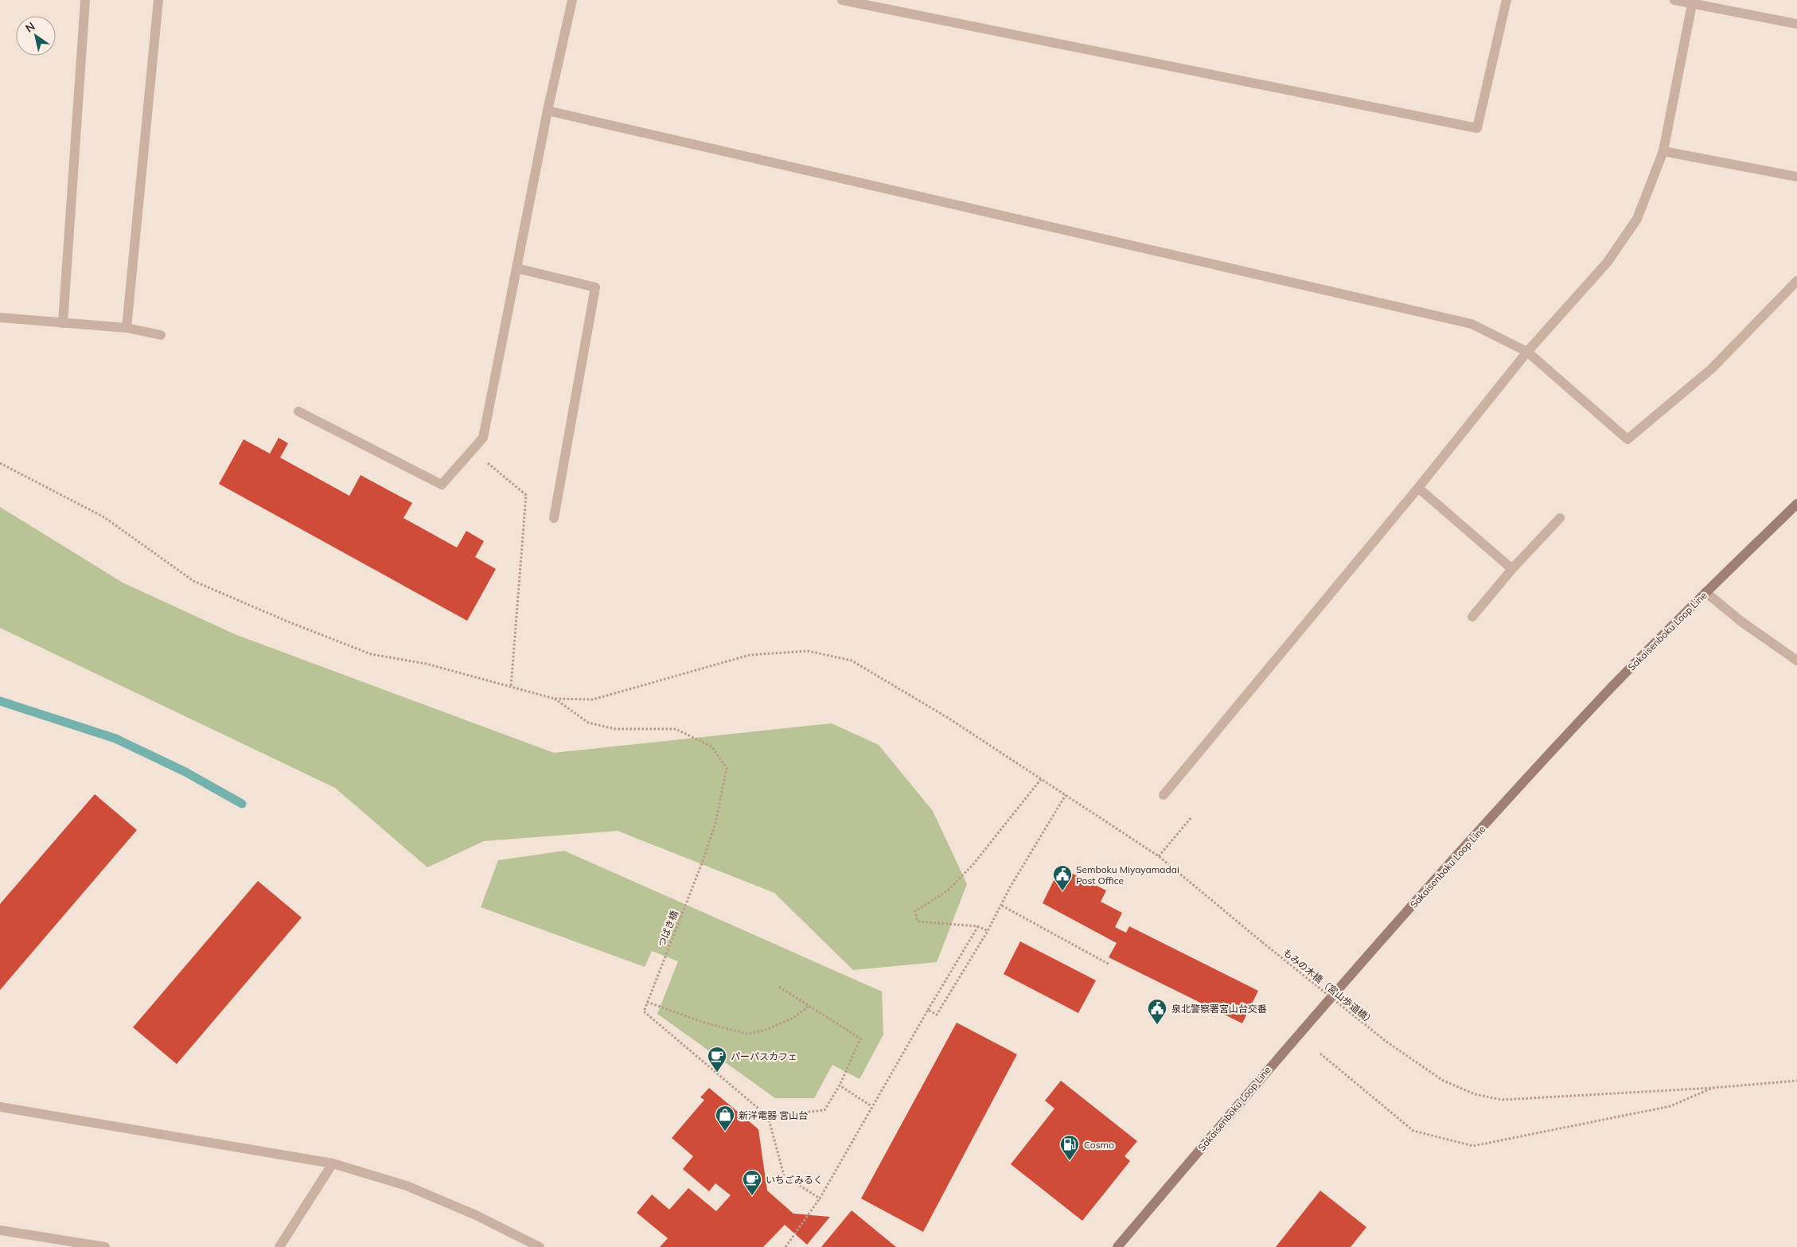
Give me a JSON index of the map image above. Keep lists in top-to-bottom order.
{
  "streets": {
    "main road": ["Sakaisenboku Loop Line"],
    "path": ["つばき橋", "もみの木橋（宮山歩道橋）"]
  },
  "crossings": [
    ["つばき橋", "もみの木橋（宮山歩道橋）"]
  ],
  "places": {
    "public building": ["Semboku Miyayamadai Post Office", "泉北警察署宮山台交番"],
    "cafe": ["パーパスカフェ", "いちごみるく"],
    "shop": ["新洋電器 宮山台"],
    "fuel station": ["Cosmo"]
  },
  "north": "top left"
}
